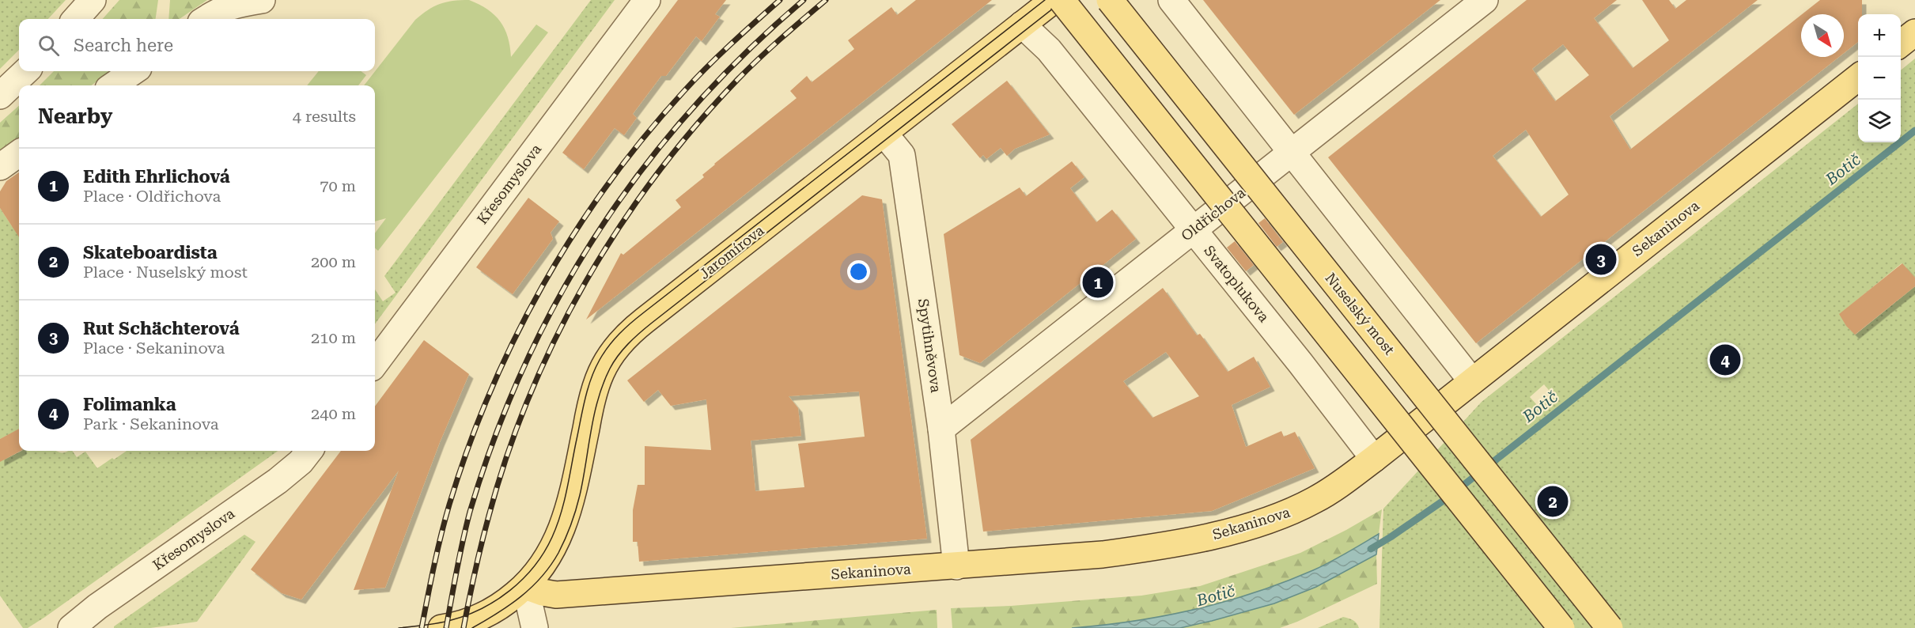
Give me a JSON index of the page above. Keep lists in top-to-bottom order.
{
  "streets": {
    "main road": ["Sekaninova", "Jaromírova", "Nuselský most"],
    "street": [
      "Křesomyslova",
      "Oldřichova",
      "Svatoplukova",
      "Spytihněvova"
    ]
  },
  "crossings": [
    ["Oldřichova", "Svatoplukova"],
    ["Oldřichova", "Spytihněvova"],
    ["Sekaninova", "Jaromírova"],
    ["Sekaninova", "Svatoplukova"],
    ["Sekaninova", "Spytihněvova"],
    ["Jaromírova", "Svatoplukova"],
    ["Jaromírova", "Spytihněvova"]
  ],
  "water": ["Botič"],
  "north": "bottom right",
  "page": {
    "map_buttons": ["+", "−"],
    "search": "Search here",
    "heading": ["Nearby", "4 results"],
    "list": [
      {
        "mark": "1",
        "name": "Edith Ehrlichová",
        "note": "Place · Oldřichova",
        "value": "70 m"
      },
      {
        "mark": "2",
        "name": "Skateboardista",
        "note": "Place · Nuselský most",
        "value": "200 m"
      },
      {
        "mark": "3",
        "name": "Rut Schӓchterová",
        "note": "Place · Sekaninova",
        "value": "210 m"
      },
      {
        "mark": "4",
        "name": "Folimanka",
        "note": "Park · Sekaninova",
        "value": "240 m"
      }
    ],
    "pins": [
      "3",
      "1",
      "4",
      "2"
    ]
  }
}
